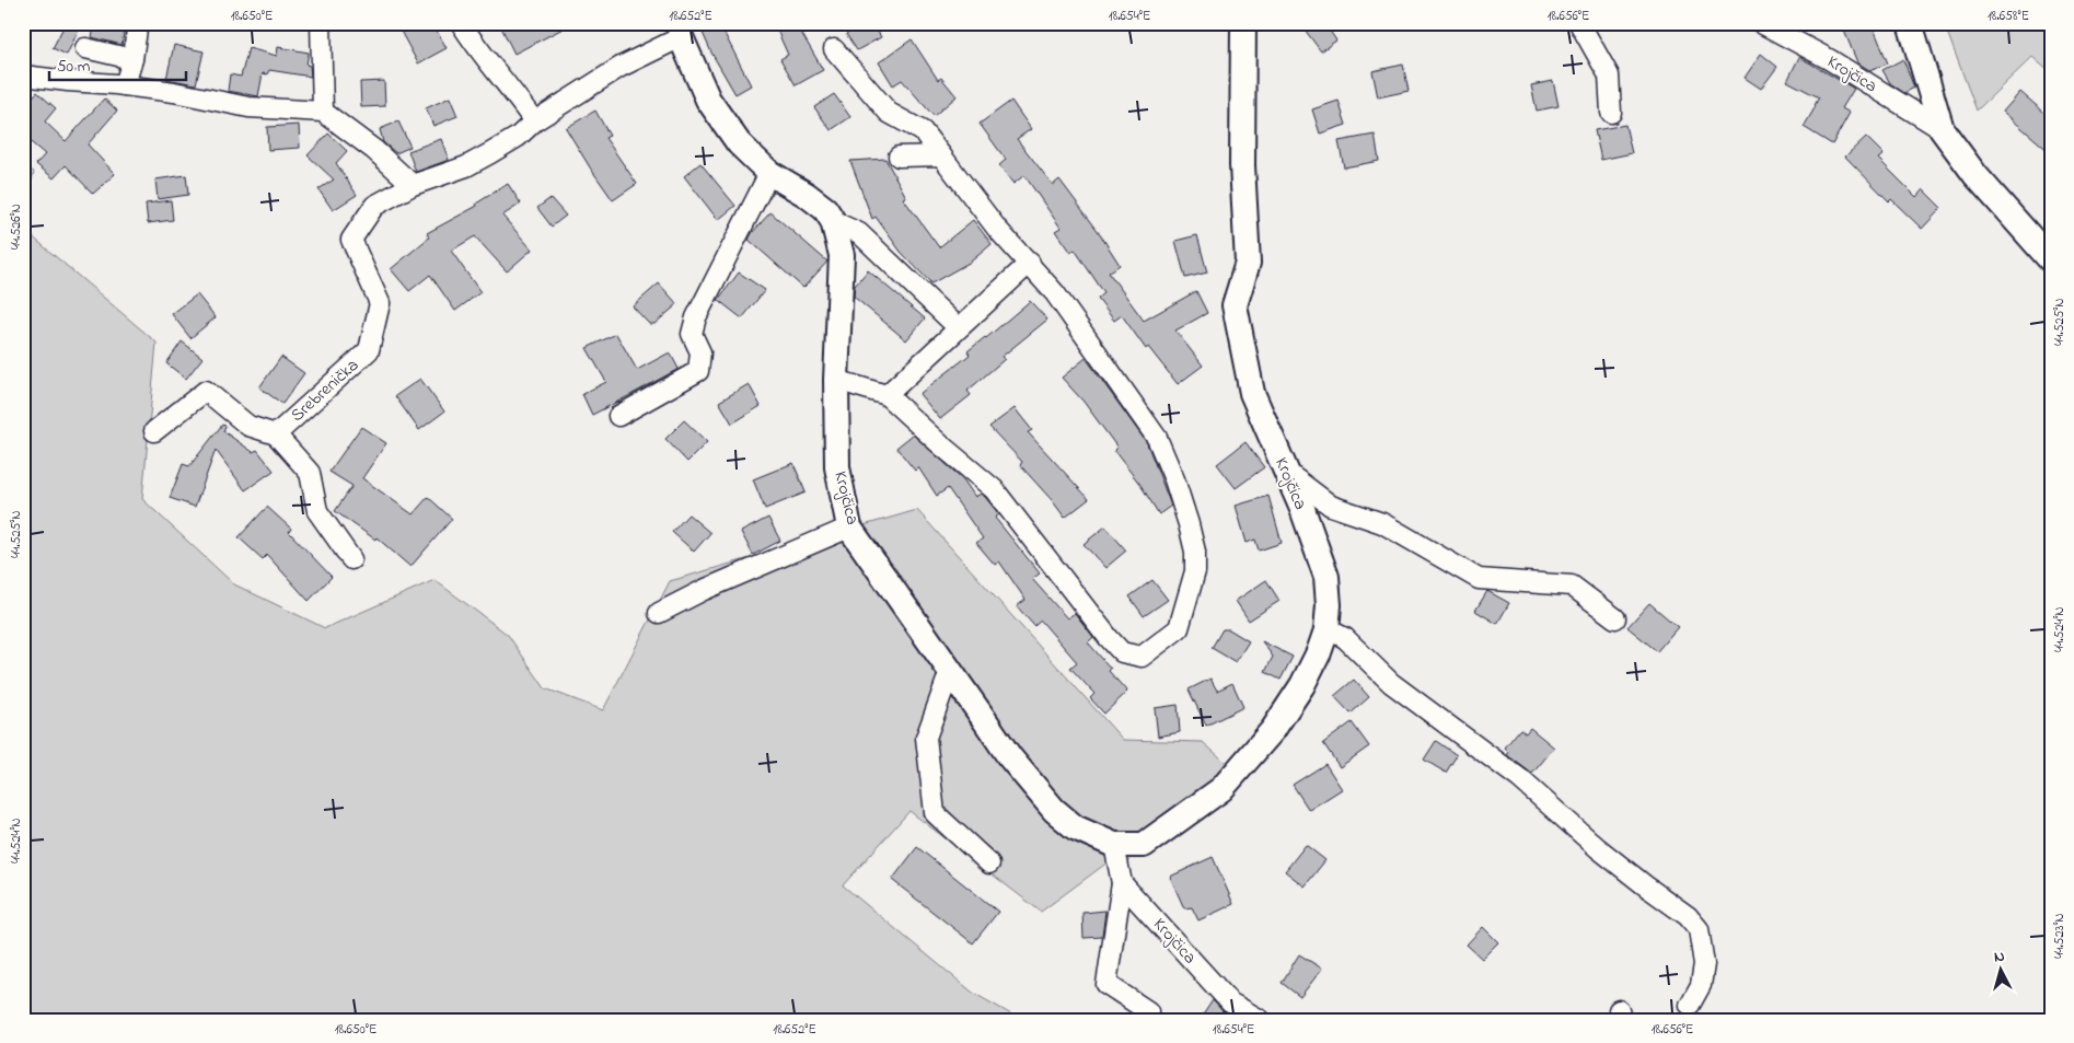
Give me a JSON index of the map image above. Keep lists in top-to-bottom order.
{
  "streets": {
    "main road": ["Krojčica"],
    "street": ["Srebrenička"]
  },
  "crossings": [
    ["Krojčica", "Srebrenička"]
  ],
  "scale_bar": "50 m",
  "north": "top",
  "coordinates": [
    "18.650°E",
    "18.652°E",
    "18.654°E",
    "18.656°E",
    "18.658°E",
    "44.526°N",
    "44.525°N",
    "44.524°N",
    "44.523°N"
  ]
}
